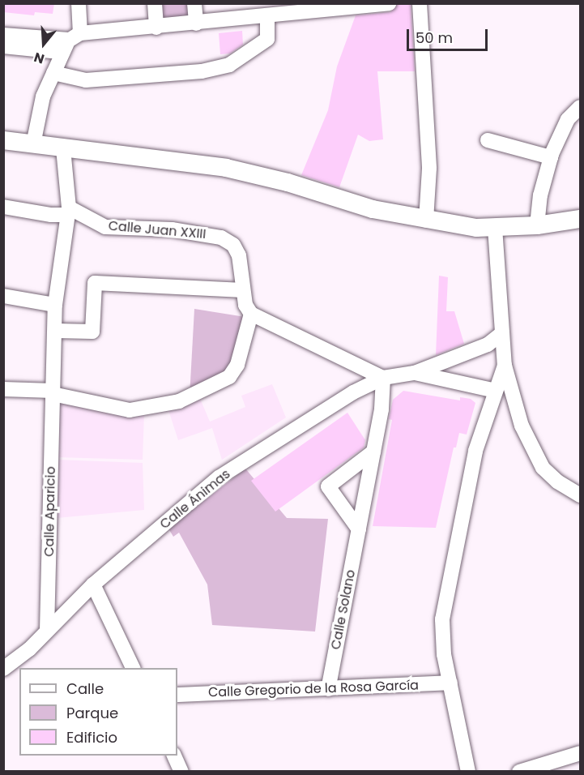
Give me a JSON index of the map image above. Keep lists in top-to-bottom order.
{
  "streets": {
    "street": [
      "Calle Juan XXIII",
      "Calle Ánimas",
      "Calle Aparicio",
      "Calle Solano",
      "Calle Gregorio de la Rosa García"
    ]
  },
  "crossings": [
    ["Calle Juan XXIII", "Calle Aparicio"],
    ["Calle Ánimas", "Calle Aparicio"],
    ["Calle Ánimas", "Calle Solano"],
    ["Calle Solano", "Calle Gregorio de la Rosa García"]
  ],
  "legend": ["Calle", "Parque", "Edificio"],
  "scale_bar": "50 m",
  "north": "bottom"
}
